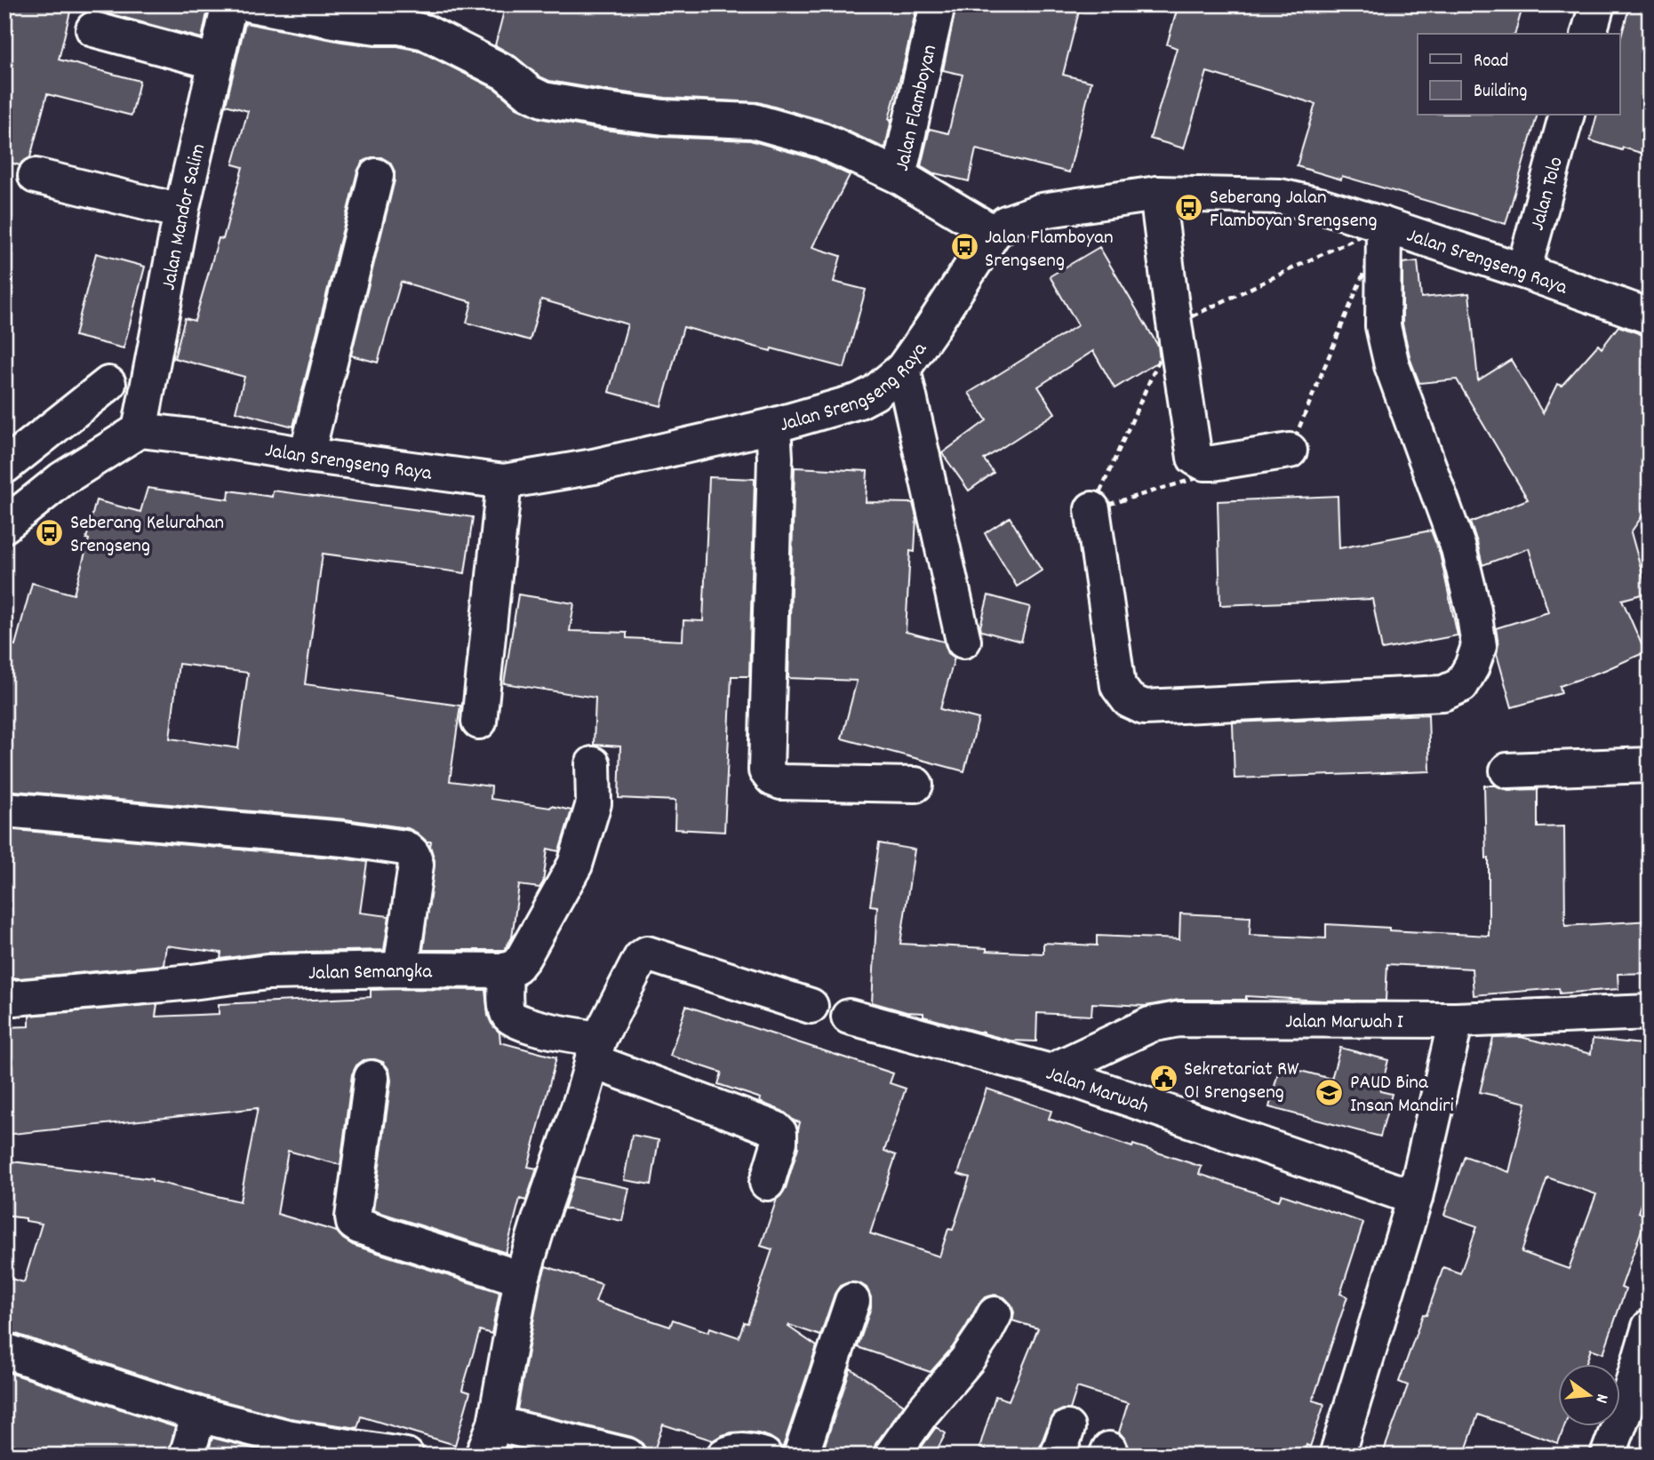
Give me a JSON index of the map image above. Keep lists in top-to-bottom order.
{
  "streets": {
    "street": [
      "Jalan Flamboyan",
      "Jalan Tolo",
      "Jalan Mandor Salim",
      "Jalan Srengseng Raya",
      "Jalan Semangka",
      "Jalan Marwah I",
      "Jalan Marwah"
    ]
  },
  "crossings": [
    ["Jalan Flamboyan", "Jalan Srengseng Raya"],
    ["Jalan Tolo", "Jalan Srengseng Raya"],
    ["Jalan Mandor Salim", "Jalan Srengseng Raya"],
    ["Jalan Marwah I", "Jalan Marwah"]
  ],
  "places": {
    "bus stop": ["Seberang Jalan Flamboyan Srengseng", "Jalan Flamboyan Srengseng", "Seberang Kelurahan Srengseng"],
    "public building": ["Sekretariat RW 01 Srengseng"],
    "school or university": ["PAUD Bina Insan Mandiri"]
  },
  "legend": ["Road", "Building"],
  "north": "right"
}
